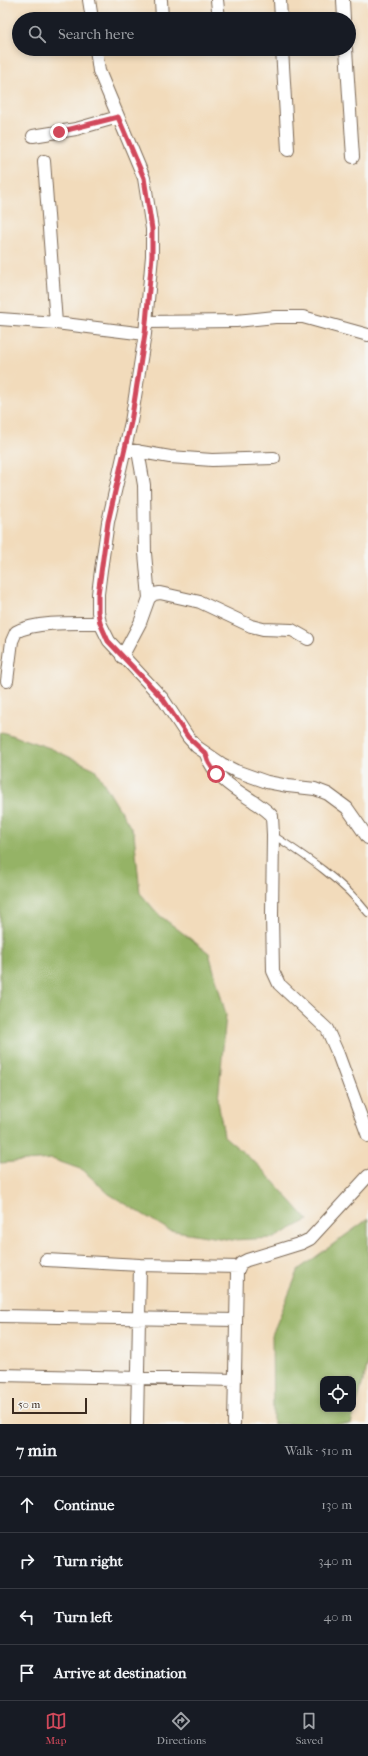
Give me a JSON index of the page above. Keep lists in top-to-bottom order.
{
  "scale_bar": "50 m",
  "page": {
    "search": "Search here",
    "scale": "50 m",
    "heading": ["7 min", "Walk · 510 m"],
    "list": [
      ["Continue", "130 m"],
      ["Turn right", "340 m"],
      ["Turn left", "40 m"],
      "Arrive at destination"
    ],
    "nav": ["Map", "Directions", "Saved"]
  }
}
